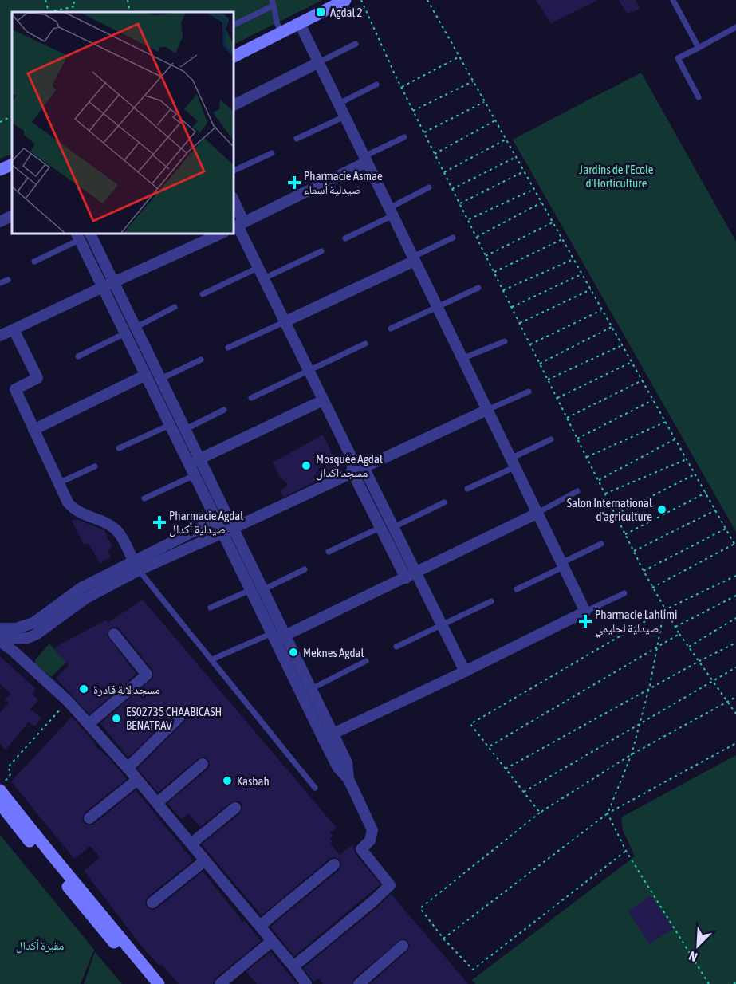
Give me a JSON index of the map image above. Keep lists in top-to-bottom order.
{
  "parks": ["Jardins de I'Ecole d'Horticulture", "مقبرة أكدال"],
  "places": {
    "transit": ["Agdal 2"],
    "health": ["Pharmacie Asmae صيدلية أسماء", "Pharmacie Agdal صيدلية أكدال", "Pharmacie Lahlimi صيدلية لحليمي"],
    "other": [
      "Mosquée Agdal مسجد اكدال",
      "Salon International d'agriculture",
      "Meknes Agdal",
      "مسجد لالة قادرة",
      "ES02735 CHAABICASH BENATRAV",
      "Kasbah"
    ]
  },
  "north": "bottom left"
}
